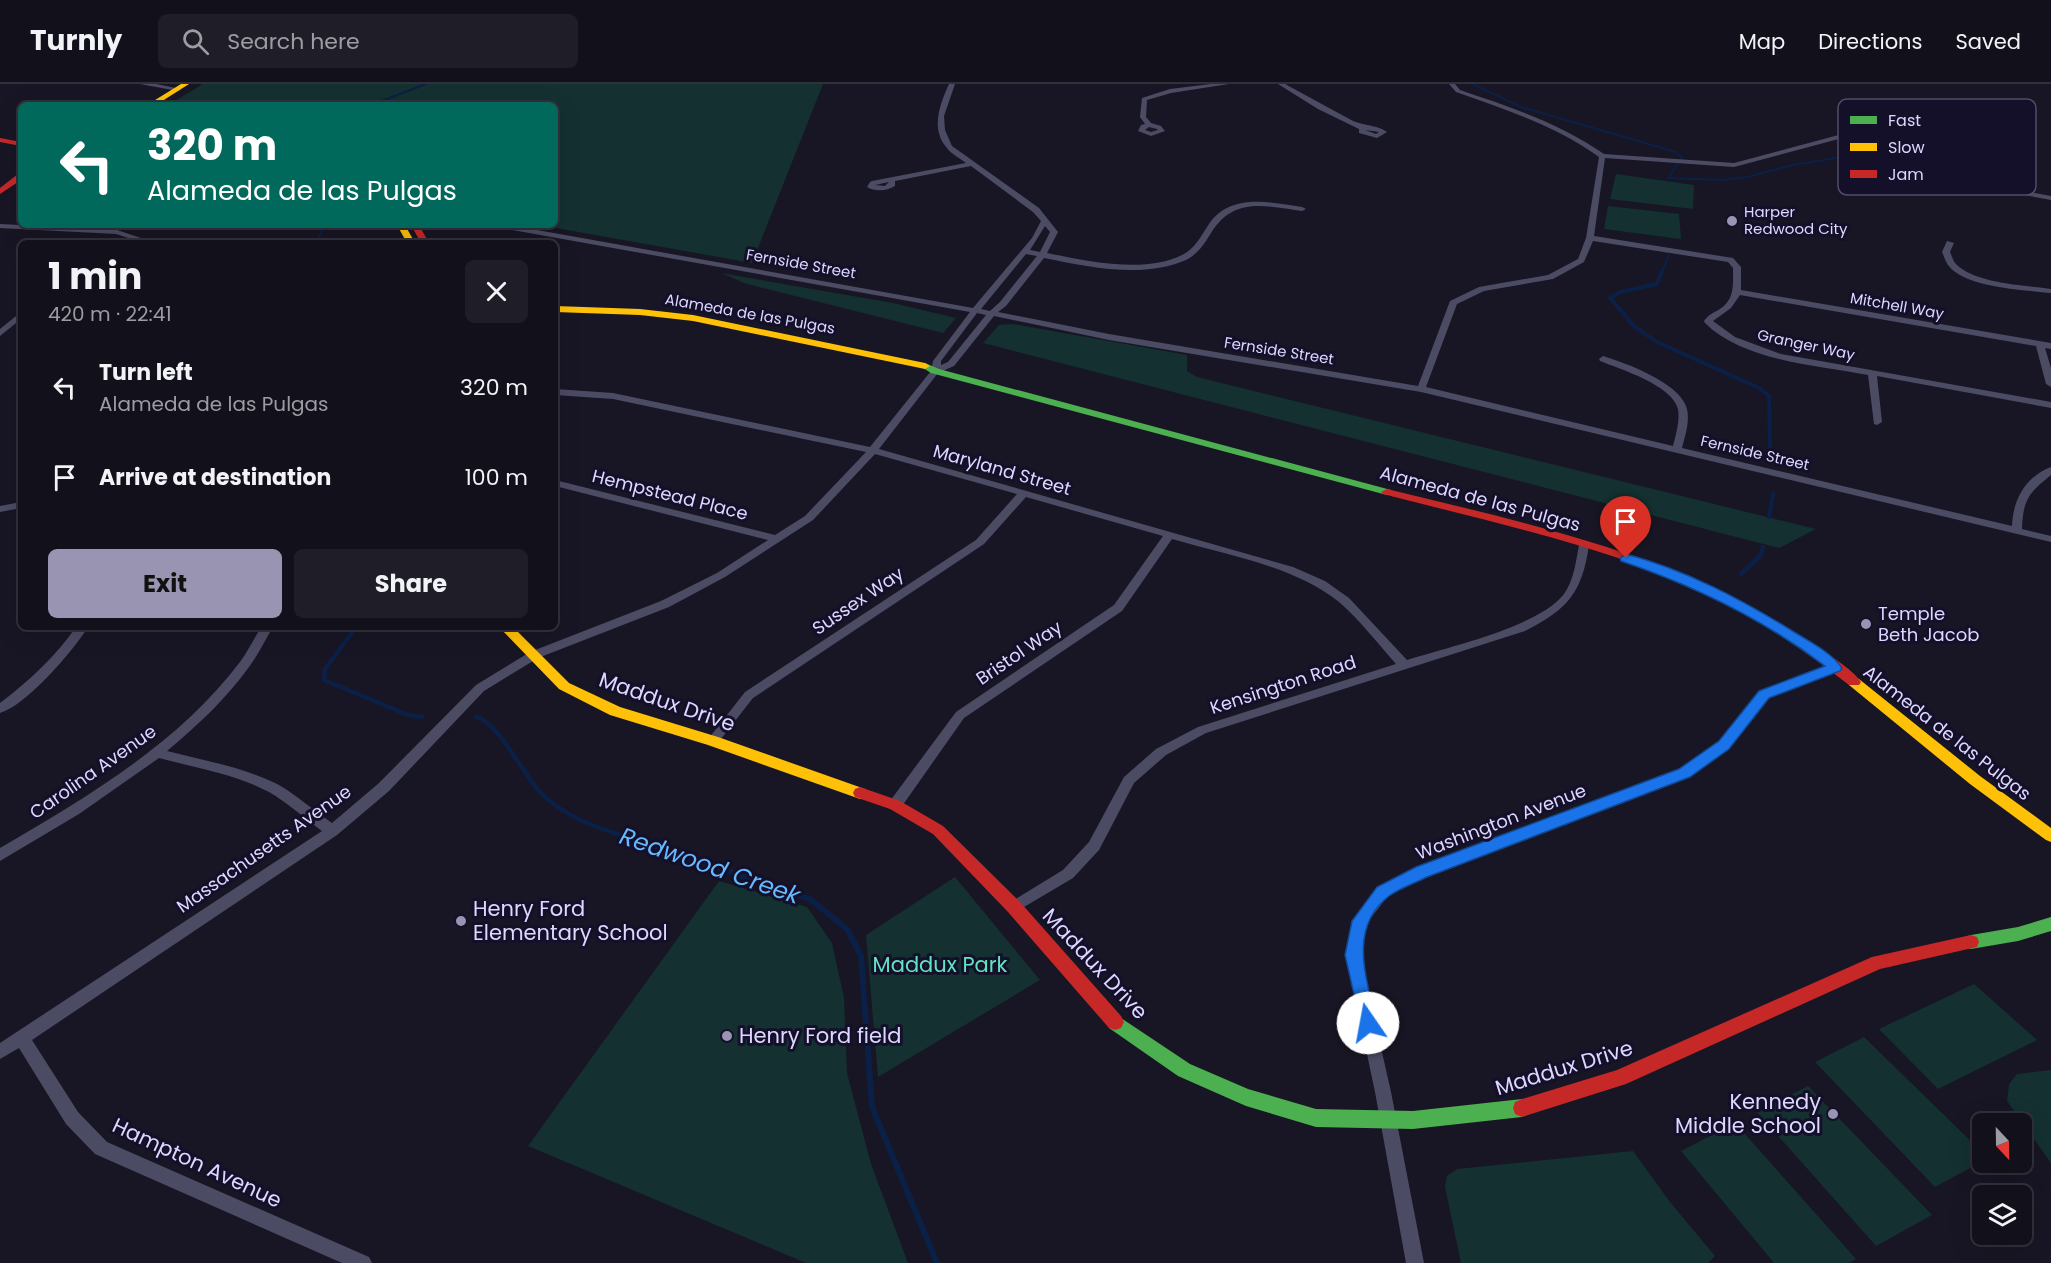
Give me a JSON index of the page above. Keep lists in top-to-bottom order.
{
  "streets": {
    "main road": ["Alameda de las Pulgas", "Maddux Drive"],
    "street": [
      "Fernside Street",
      "Mitchell Way",
      "Granger Way",
      "Maryland Street",
      "Hempstead Place",
      "Sussex Way",
      "Bristol Way",
      "Kensington Road",
      "Carolina Avenue",
      "Washington Avenue",
      "Massachusetts Avenue",
      "Hampton Avenue"
    ]
  },
  "crossings": [
    ["Fernside Street", "Massachusetts Avenue"],
    ["Mitchell Way", "Granger Way"],
    ["Alameda de las Pulgas", "Kensington Road"],
    ["Alameda de las Pulgas", "Washington Avenue"],
    ["Alameda de las Pulgas", "Massachusetts Avenue"],
    ["Maryland Street", "Sussex Way"],
    ["Maryland Street", "Bristol Way"],
    ["Maryland Street", "Kensington Road"],
    ["Maryland Street", "Massachusetts Avenue"],
    ["Hempstead Place", "Massachusetts Avenue"],
    ["Sussex Way", "Maddux Drive"],
    ["Bristol Way", "Maddux Drive"],
    ["Kensington Road", "Maddux Drive"],
    ["Maddux Drive", "Washington Avenue"],
    ["Maddux Drive", "Massachusetts Avenue"],
    ["Massachusetts Avenue", "Hampton Avenue"]
  ],
  "water": ["Redwood Creek"],
  "parks": ["Maddux Park"],
  "places": [
    "Harper Redwood City",
    "Temple Beth Jacob",
    "Henry Ford Elementary School",
    "Henry Ford field",
    "Kennedy Middle School"
  ],
  "legend": ["Fast", "Slow", "Jam"],
  "north": "bottom",
  "page": {
    "header": "Turnly",
    "search": "Search here",
    "nav": ["Map", "Directions", "Saved"],
    "turn": ["320 m", "Alameda de las Pulgas"],
    "heading": ["1 min", "420 m · 22:41"],
    "list": [
      {
        "name": "Turn left",
        "note": "Alameda de las Pulgas",
        "value": "320 m"
      },
      {
        "name": "Arrive at destination",
        "value": "100 m"
      }
    ],
    "buttons": ["Exit", "Share"]
  }
}
